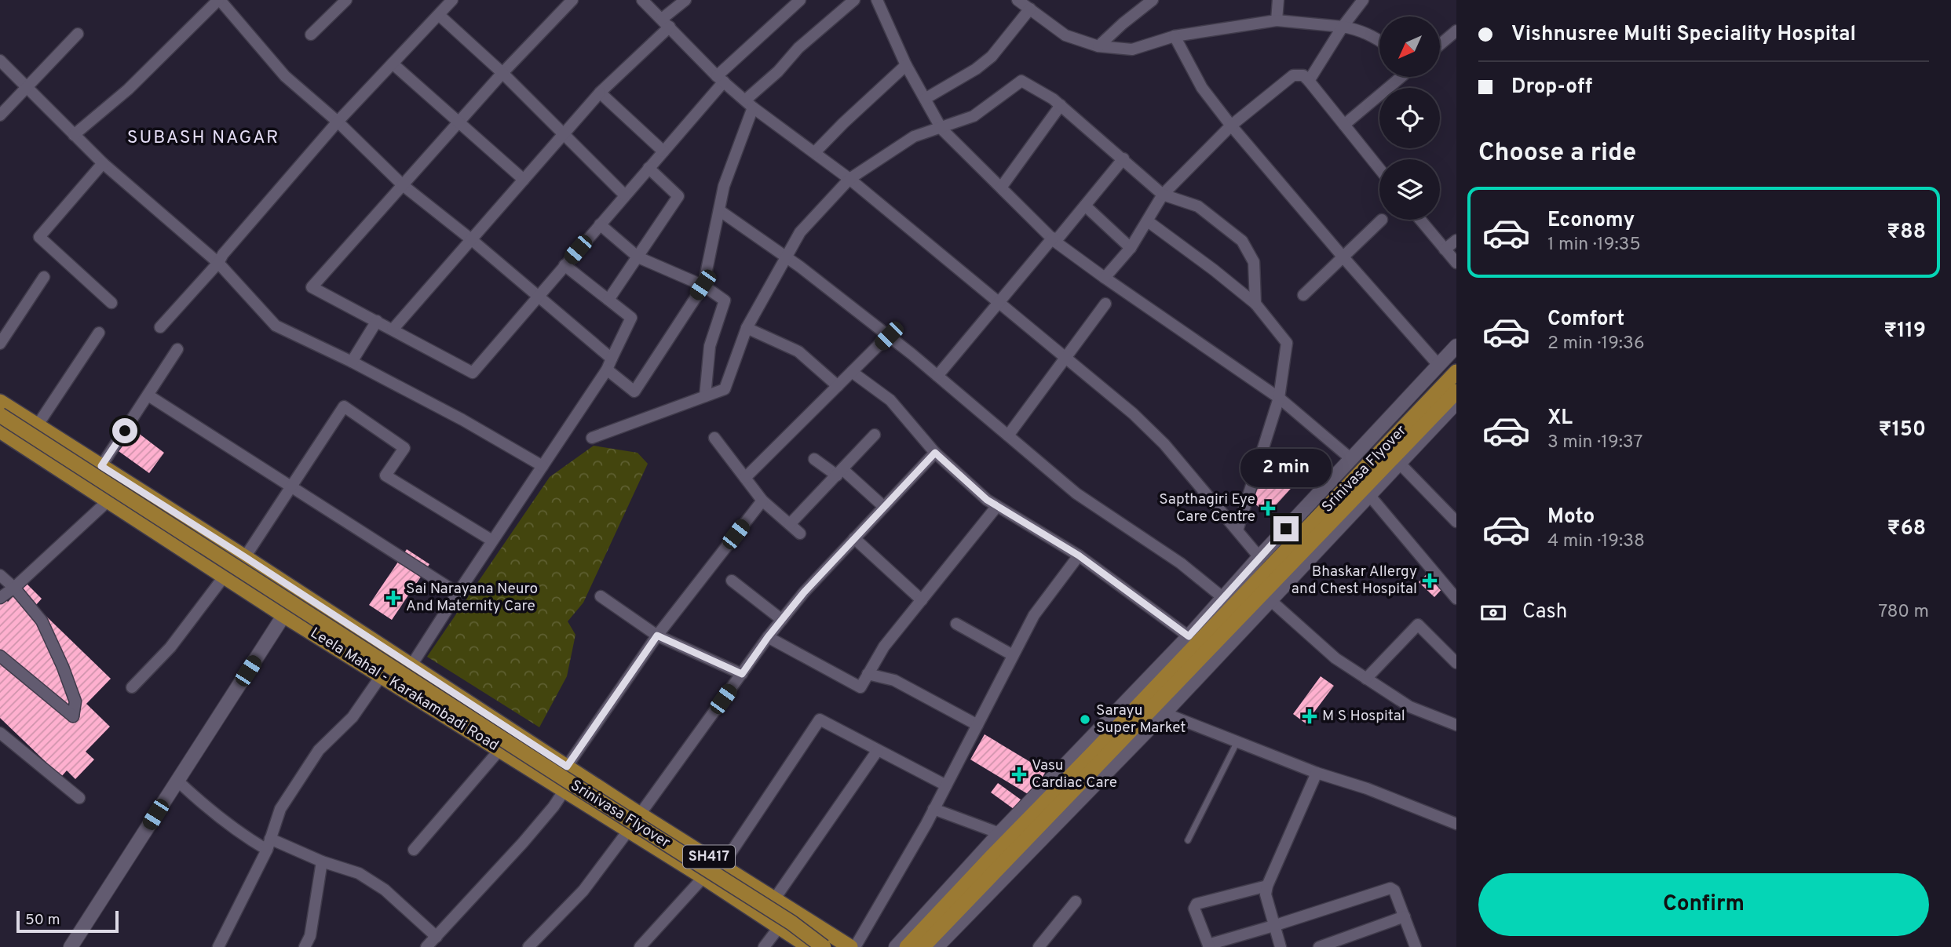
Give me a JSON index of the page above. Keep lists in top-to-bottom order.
{
  "streets": {
    "main road": ["Srinivasa Flyover", "Leela Mahal - Karakambadi Road", "SH417"]
  },
  "districts": ["SUBASH NAGAR"],
  "places": {
    "health": [
      "Sapthagiri Eye Care Centre",
      "Bhaskar Allergy and Chest Hospital",
      "Sai Narayana Neuro And Maternity Care",
      "M S Hospital",
      "Vasu Cardiac Care"
    ],
    "other": ["Sarayu Super Market"]
  },
  "scale_bar": "50 m",
  "north": "bottom left",
  "page": {
    "banner": ["Vishnusree Multi Speciality Hospital", "Drop-off"],
    "heading": "Choose a ride",
    "list": [
      {
        "name": "Economy",
        "note": "1 min · 19:35",
        "value": "₹88"
      },
      {
        "name": "Comfort",
        "note": "2 min · 19:36",
        "value": "₹119"
      },
      {
        "name": "XL",
        "note": "3 min · 19:37",
        "value": "₹150"
      },
      {
        "name": "Moto",
        "note": "4 min · 19:38",
        "value": "₹68"
      }
    ],
    "bubble": "2 min",
    "pay": ["Cash", "780 m"],
    "buttons": "Confirm",
    "scale": "50 m"
  }
}
